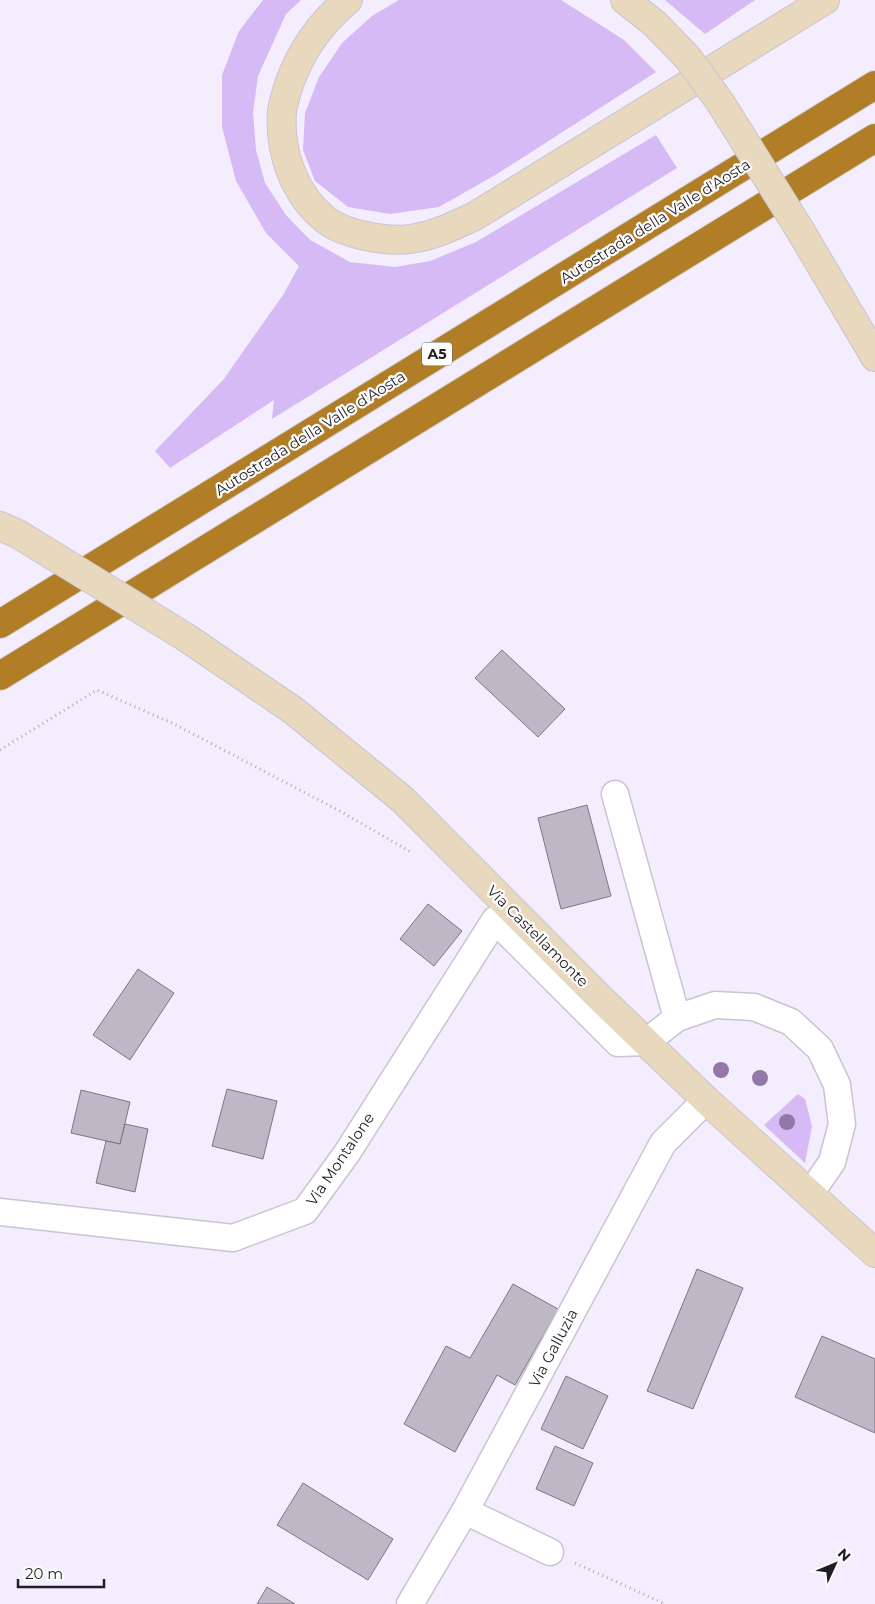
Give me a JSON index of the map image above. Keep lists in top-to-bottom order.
{
  "streets": {
    "highway": ["Autostrada della Valle d'Aosta", "A5"],
    "main road": ["Via Castellamonte"],
    "street": ["Via Montalone", "Via Galluzia"]
  },
  "crossings": [
    ["Via Castellamonte", "Via Montalone"],
    ["Via Castellamonte", "Via Galluzia"]
  ],
  "scale_bar": "20 m",
  "north": "top right"
}
